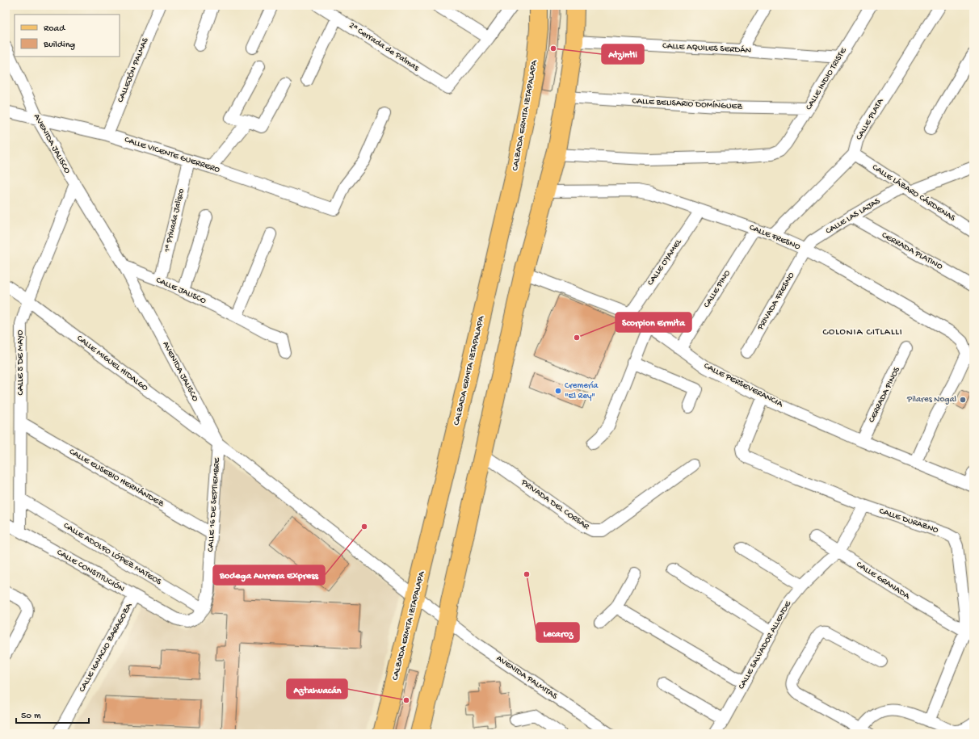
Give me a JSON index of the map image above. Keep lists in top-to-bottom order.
{
  "streets": {
    "main road": ["CALZADA ERMITA IZTAPALAPA"],
    "street": [
      "2ª Cerrada de Palmas",
      "CALLE AQUILES SERDÁN",
      "CALLEJÓN PALMAS",
      "CALLE INDIO TRISTE",
      "CALLE BELISARIO DOMÍNGUEZ",
      "CALLE PLATA",
      "AVENIDA JALISCO",
      "CALLE VICENTE GUERRERO",
      "CALLE LÁZARO CÁRDENAS",
      "CALLE LAS LAJAS",
      "1ª Privada Jalisco",
      "CALLE FRESNO",
      "CERRADA PLATINO",
      "CALLE OYAMEL",
      "CALLE PINO",
      "CALLE JALISCO",
      "PRIVADA FRESNO",
      "CALLE 5 DE MAYO",
      "CALLE MIGUEL HIDALGO",
      "CALLE PERSEVERANCIA",
      "CERRADA PINOS",
      "CALLE EUSEBIO HERNÁNDEZ",
      "CALLE 16 DE SEPTIEMBRE",
      "PRIVADA DEL CORSAR",
      "CALLE DURAZNO",
      "CALLE ADOLFO LÓPEZ MATEOS",
      "CALLE CONSTITUCIÓN",
      "CALLE GRANADA",
      "CALLE SALVADOR ALLENDE",
      "CALLE IGNACIO ZARAGOZA",
      "AVENIDA PALMITAS"
    ]
  },
  "crossings": [
    ["CALLE AQUILES SERDÁN", "CALLE INDIO TRISTE"],
    ["CALLEJÓN PALMAS", "CALLE VICENTE GUERRERO"],
    ["CALLE INDIO TRISTE", "CALLE BELISARIO DOMÍNGUEZ"],
    ["CALZADA ERMITA IZTAPALAPA", "AVENIDA JALISCO"],
    ["CALLE PLATA", "CALLE LÁZARO CÁRDENAS"],
    ["AVENIDA JALISCO", "CALLE VICENTE GUERRERO"],
    ["AVENIDA JALISCO", "CALLE JALISCO"],
    ["AVENIDA JALISCO", "CALLE 5 DE MAYO"],
    ["AVENIDA JALISCO", "CALLE MIGUEL HIDALGO"],
    ["AVENIDA JALISCO", "CALLE 16 DE SEPTIEMBRE"],
    ["AVENIDA JALISCO", "AVENIDA PALMITAS"],
    ["CALLE VICENTE GUERRERO", "1ª Privada Jalisco"],
    ["CALLE LÁZARO CÁRDENAS", "CALLE LAS LAJAS"],
    ["CALLE LAS LAJAS", "CALLE FRESNO"],
    ["CALLE LAS LAJAS", "CERRADA PLATINO"],
    ["CALLE LAS LAJAS", "PRIVADA FRESNO"],
    ["1ª Privada Jalisco", "CALLE JALISCO"],
    ["CALLE FRESNO", "CALLE OYAMEL"],
    ["CALLE FRESNO", "CALLE PINO"],
    ["CALLE FRESNO", "PRIVADA FRESNO"],
    ["CALLE OYAMEL", "CALLE PERSEVERANCIA"],
    ["CALLE PINO", "CALLE PERSEVERANCIA"],
    ["CALLE 5 DE MAYO", "CALLE MIGUEL HIDALGO"],
    ["CALLE 5 DE MAYO", "CALLE EUSEBIO HERNÁNDEZ"],
    ["CALLE 5 DE MAYO", "CALLE ADOLFO LÓPEZ MATEOS"],
    ["CALLE 5 DE MAYO", "CALLE CONSTITUCIÓN"],
    ["CALLE MIGUEL HIDALGO", "CALLE 16 DE SEPTIEMBRE"],
    ["CALLE PERSEVERANCIA", "CERRADA PINOS"],
    ["CALLE PERSEVERANCIA", "CALLE DURAZNO"],
    ["CALLE EUSEBIO HERNÁNDEZ", "CALLE 16 DE SEPTIEMBRE"],
    ["CALLE 16 DE SEPTIEMBRE", "CALLE ADOLFO LÓPEZ MATEOS"],
    ["CALLE 16 DE SEPTIEMBRE", "CALLE CONSTITUCIÓN"],
    ["CALLE DURAZNO", "CALLE GRANADA"],
    ["CALLE ADOLFO LÓPEZ MATEOS", "CALLE CONSTITUCIÓN"],
    ["CALLE CONSTITUCIÓN", "CALLE IGNACIO ZARAGOZA"],
    ["CALLE GRANADA", "CALLE SALVADOR ALLENDE"]
  ],
  "districts": ["COLONIA CITLALLI"],
  "places": [
    "Atzintli",
    "Scorpion Ermita",
    "Cremería \"El Rey\"",
    "Pilares Nogal",
    "Bodega Aurrera Express",
    "Lecaroz",
    "Aztahuacán"
  ],
  "legend": ["Road", "Building"],
  "scale_bar": "50 m"
}
